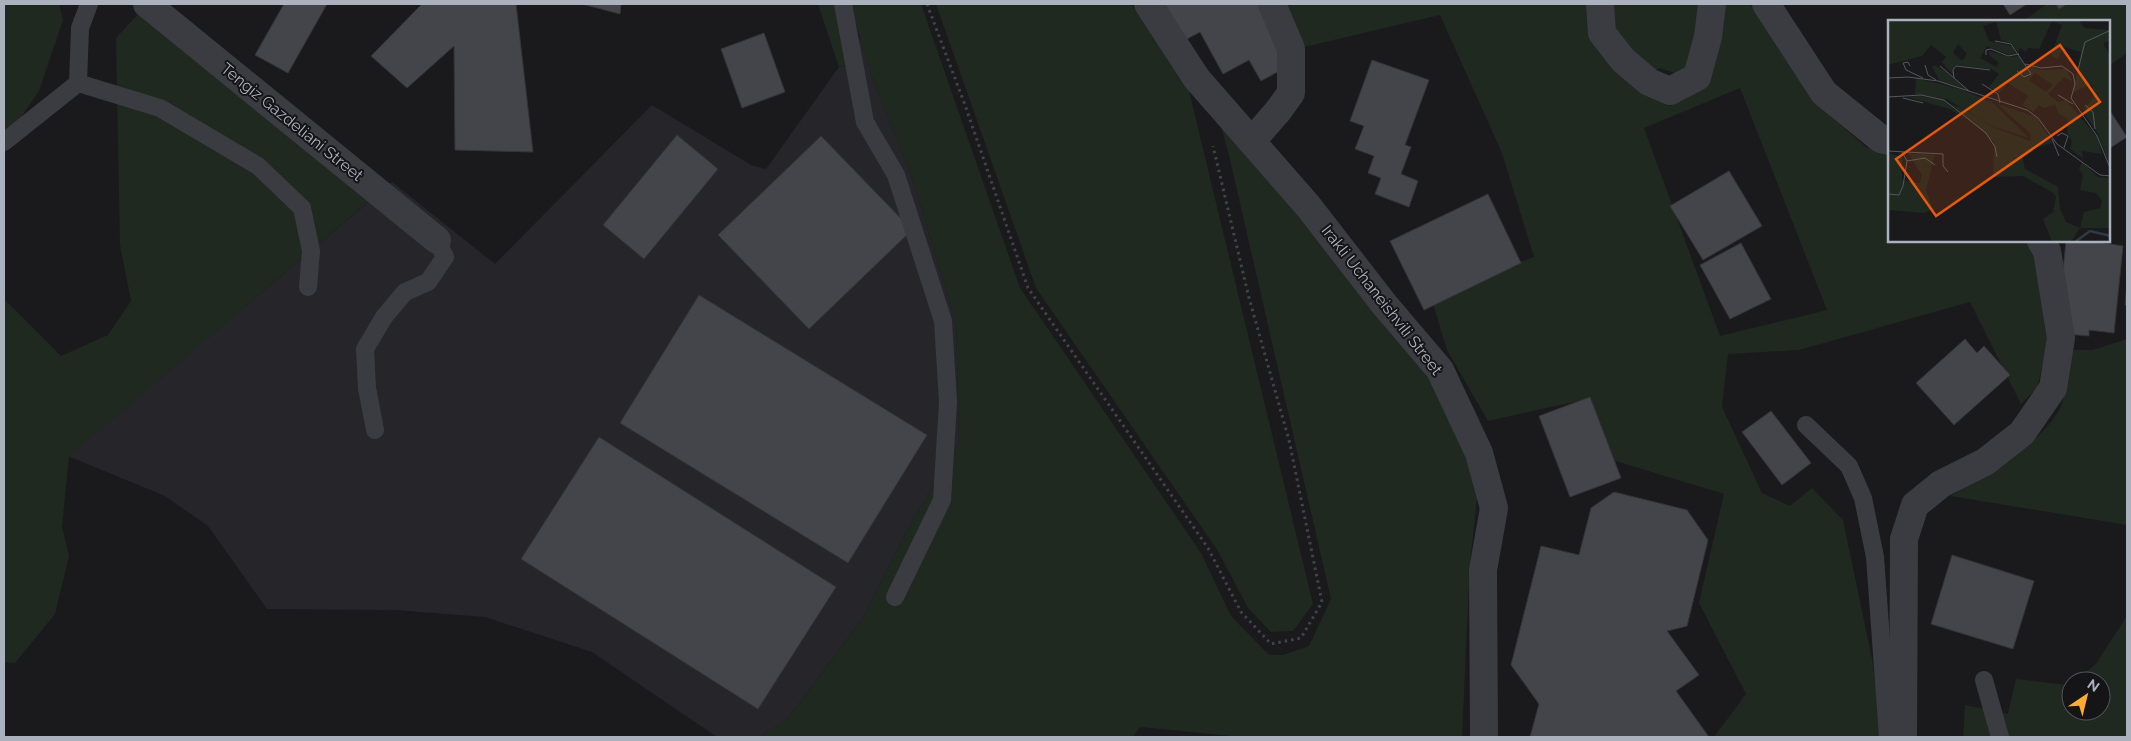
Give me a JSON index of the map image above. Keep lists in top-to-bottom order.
{
  "streets": {
    "street": ["Tengiz Gazdeliani Street", "Irakli Uchaneishvili Street"]
  },
  "north": "top right"
}
